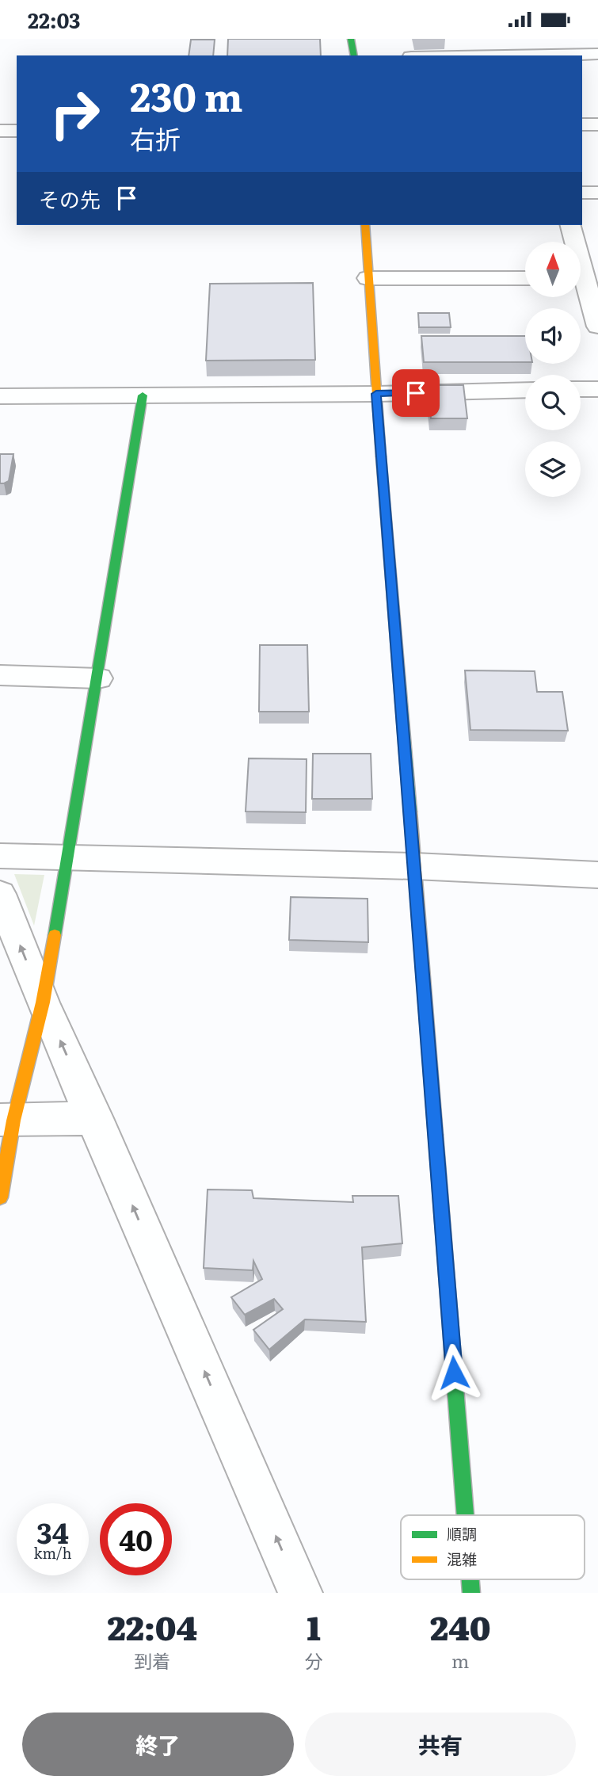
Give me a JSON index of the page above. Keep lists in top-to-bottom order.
{
  "legend": ["順調", "混雑"],
  "north": "top",
  "page": {
    "status": "22:03",
    "turn": ["230 m", "右折"],
    "then": "その先",
    "speed": "34 km/h",
    "limit": "40",
    "eta": [
      "22:04",
      "到着",
      "1",
      "分",
      "240",
      "m"
    ],
    "buttons": ["終了", "共有"]
  }
}
